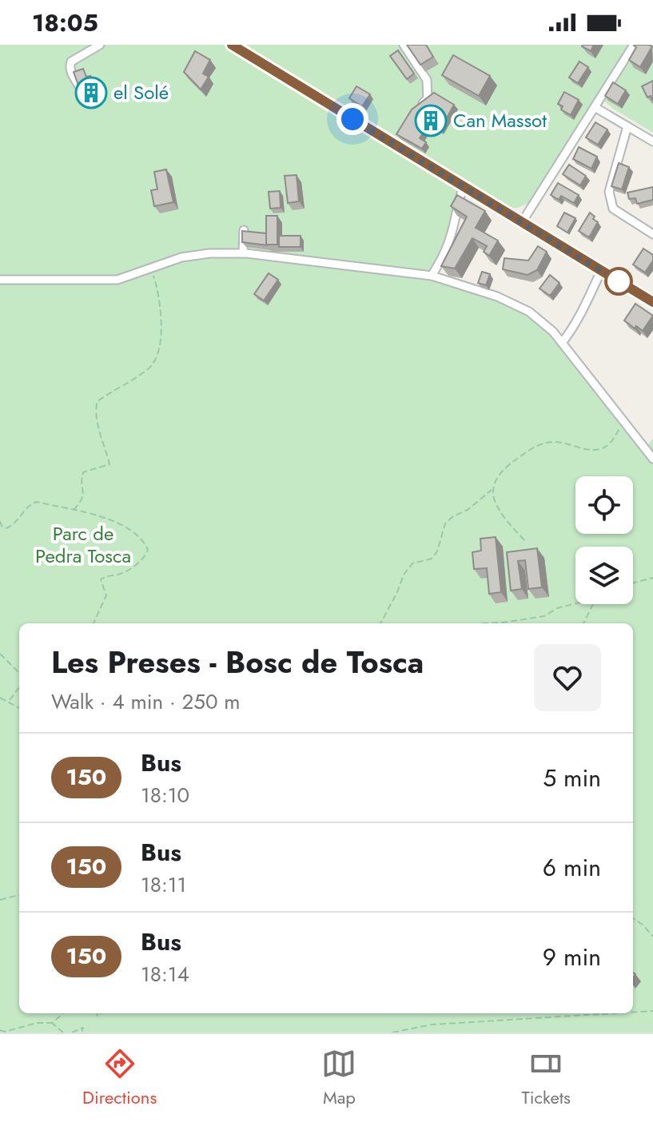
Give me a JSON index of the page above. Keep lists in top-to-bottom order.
{
  "parks": ["Parc de Pedra Tosca"],
  "places": {
    "building": ["el Solé", "Can Massot"]
  },
  "lines": ["bus line 150"],
  "page": {
    "status": "18:05",
    "heading": ["Les Preses - Bosc de Tosca", "Walk · 4 min · 250 m"],
    "list": [
      {
        "mark": "150",
        "name": "Bus",
        "note": "18:10",
        "value": "5 min"
      },
      {
        "mark": "150",
        "name": "Bus",
        "note": "18:11",
        "value": "6 min"
      },
      {
        "mark": "150",
        "name": "Bus",
        "note": "18:14",
        "value": "9 min"
      }
    ],
    "tabs": ["Directions", "Map", "Tickets"]
  }
}
